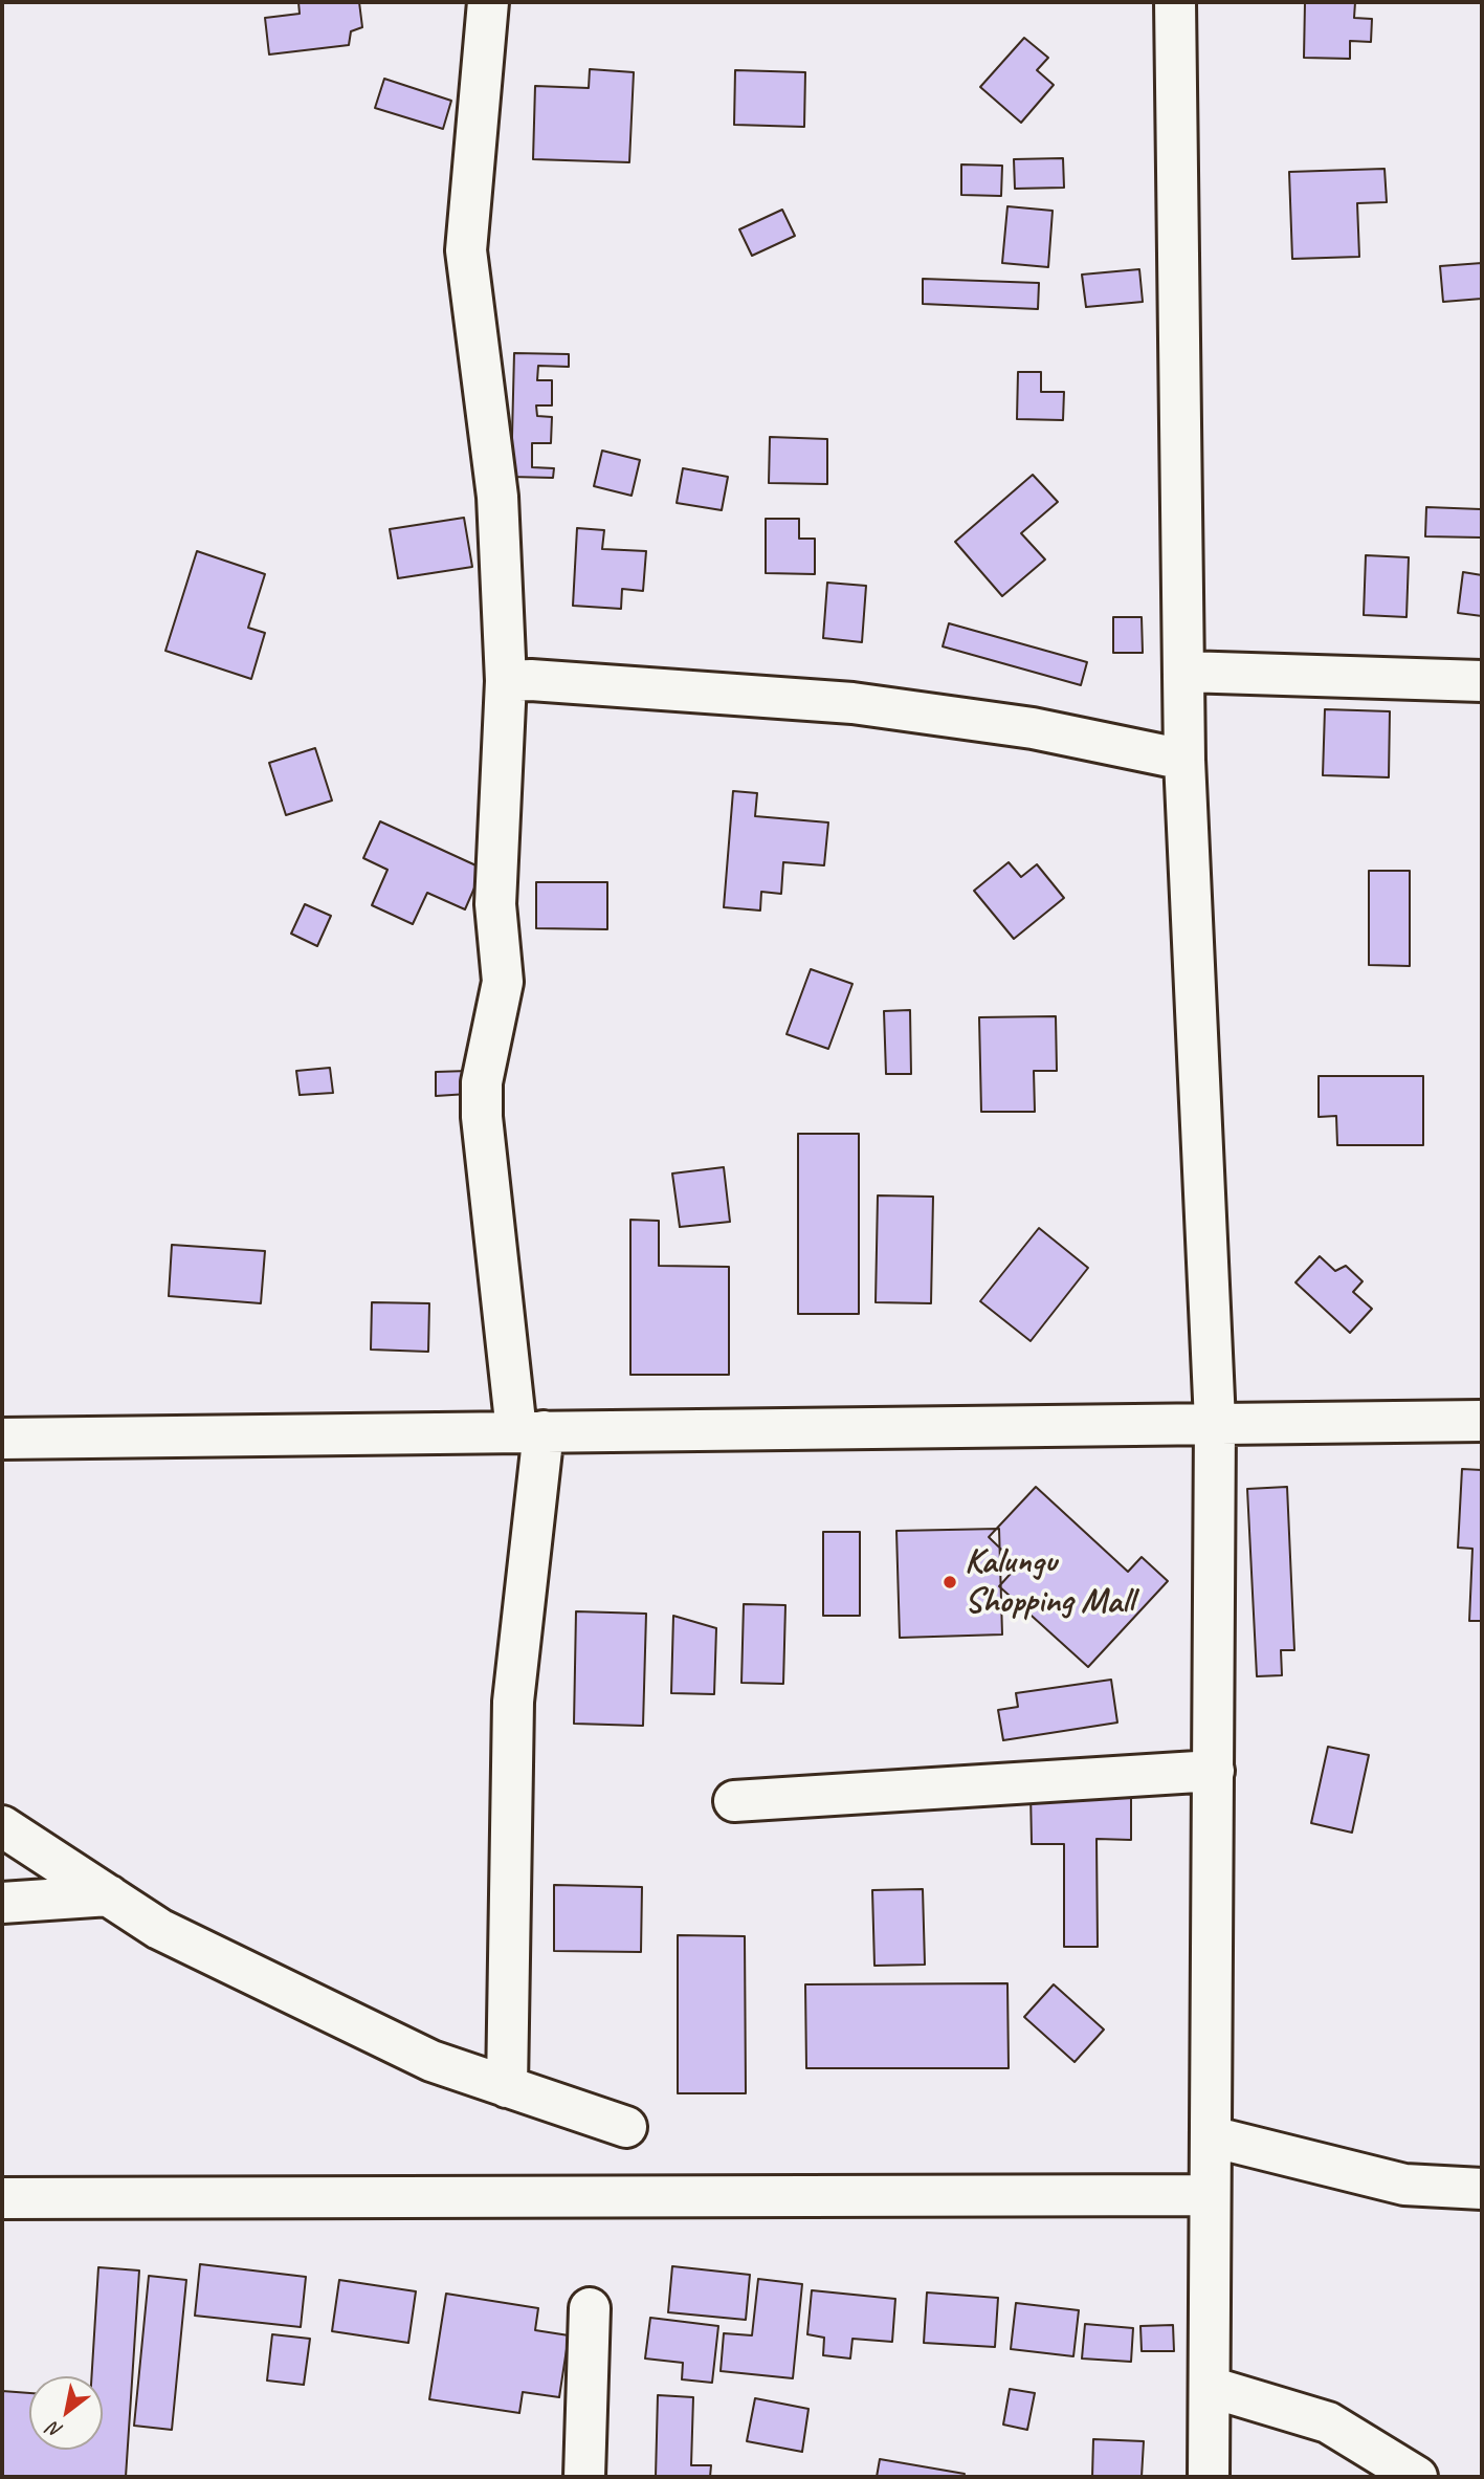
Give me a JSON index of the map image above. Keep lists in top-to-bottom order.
{
  "places": ["Kalungu Shopping Mall"],
  "north": "bottom left"
}
